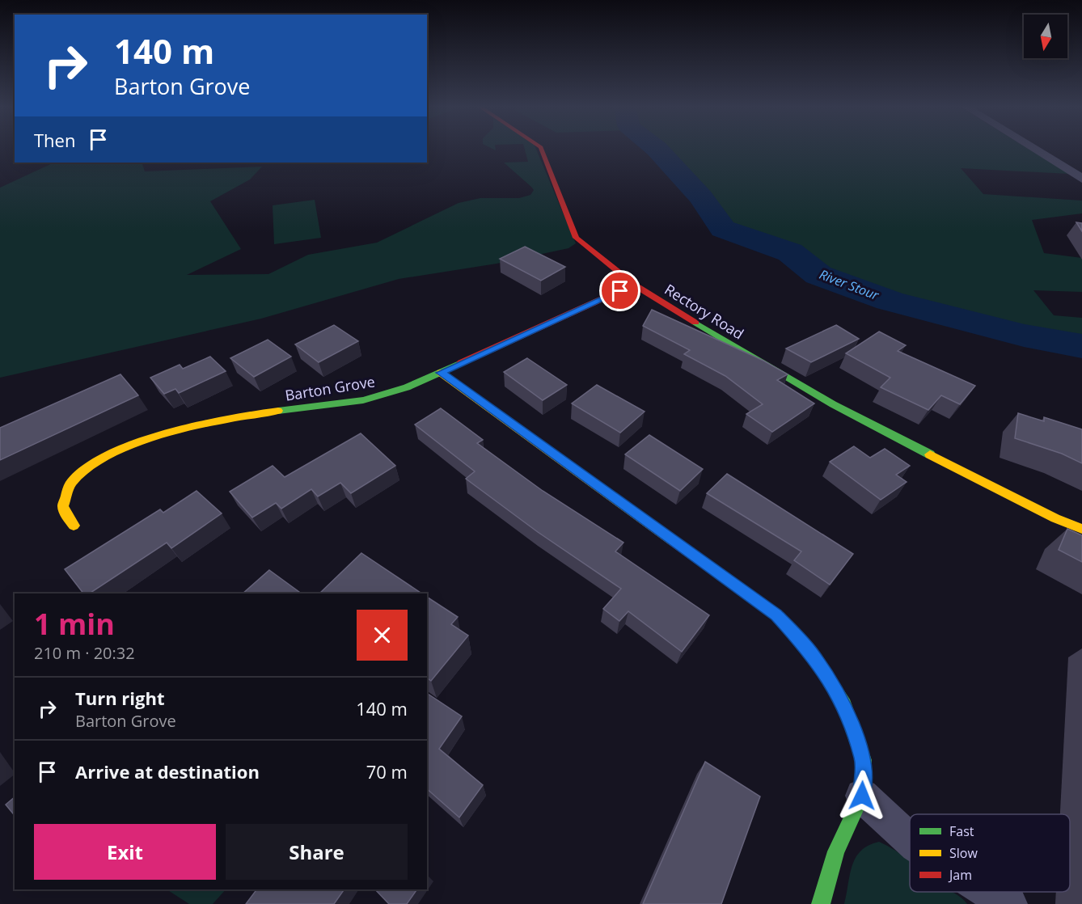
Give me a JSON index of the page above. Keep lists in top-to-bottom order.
{
  "streets": {
    "street": ["Rectory Road", "Barton Grove"]
  },
  "crossings": [
    ["Rectory Road", "Barton Grove"]
  ],
  "water": ["River Stour"],
  "legend": ["Fast", "Slow", "Jam"],
  "north": "bottom",
  "page": {
    "turn": ["140 m", "Barton Grove"],
    "then": "Then",
    "heading": ["1 min", "210 m · 20:32"],
    "list": [
      {
        "name": "Turn right",
        "note": "Barton Grove",
        "value": "140 m"
      },
      {
        "name": "Arrive at destination",
        "value": "70 m"
      }
    ],
    "buttons": ["Exit", "Share"]
  }
}
